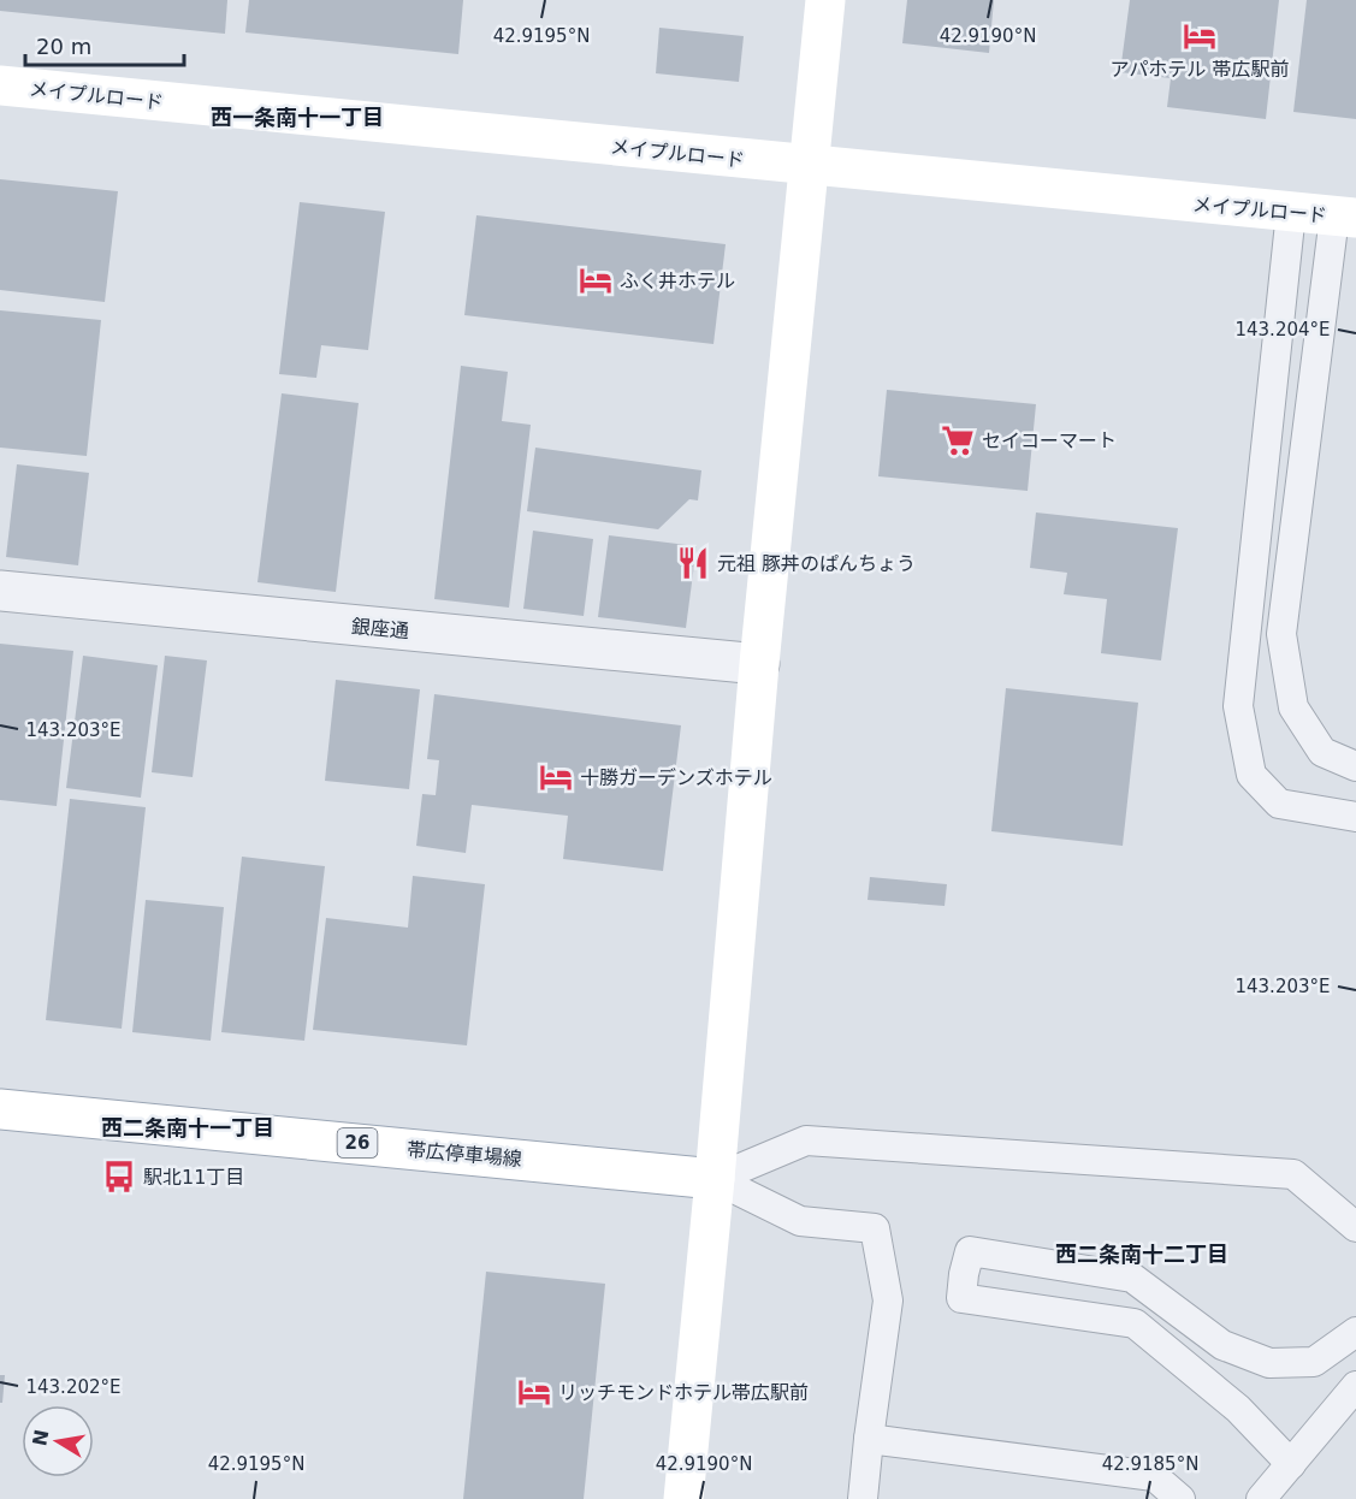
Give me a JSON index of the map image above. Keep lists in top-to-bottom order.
{
  "streets": {
    "street": [
      "メイプルロード",
      "銀座通",
      "26",
      "帯広停車場線"
    ]
  },
  "districts": ["西一条南十一丁目", "西二条南十一丁目", "西二条南十二丁目"],
  "places": {
    "hotel": [
      "アパホテル 帯広駅前",
      "ふく井ホテル",
      "十勝ガーデンズホテル",
      "リッチモンドホテル帯広駅前"
    ],
    "supermarket": ["セイコーマート"],
    "restaurant": ["元祖 豚丼のぱんちょう"],
    "bus stop": ["駅北11丁目"]
  },
  "scale_bar": "20 m",
  "north": "left",
  "coordinates": [
    "42.9195°N",
    "42.9190°N",
    "143.204°E",
    "143.203°E",
    "143.202°E",
    "42.9185°N"
  ]
}
